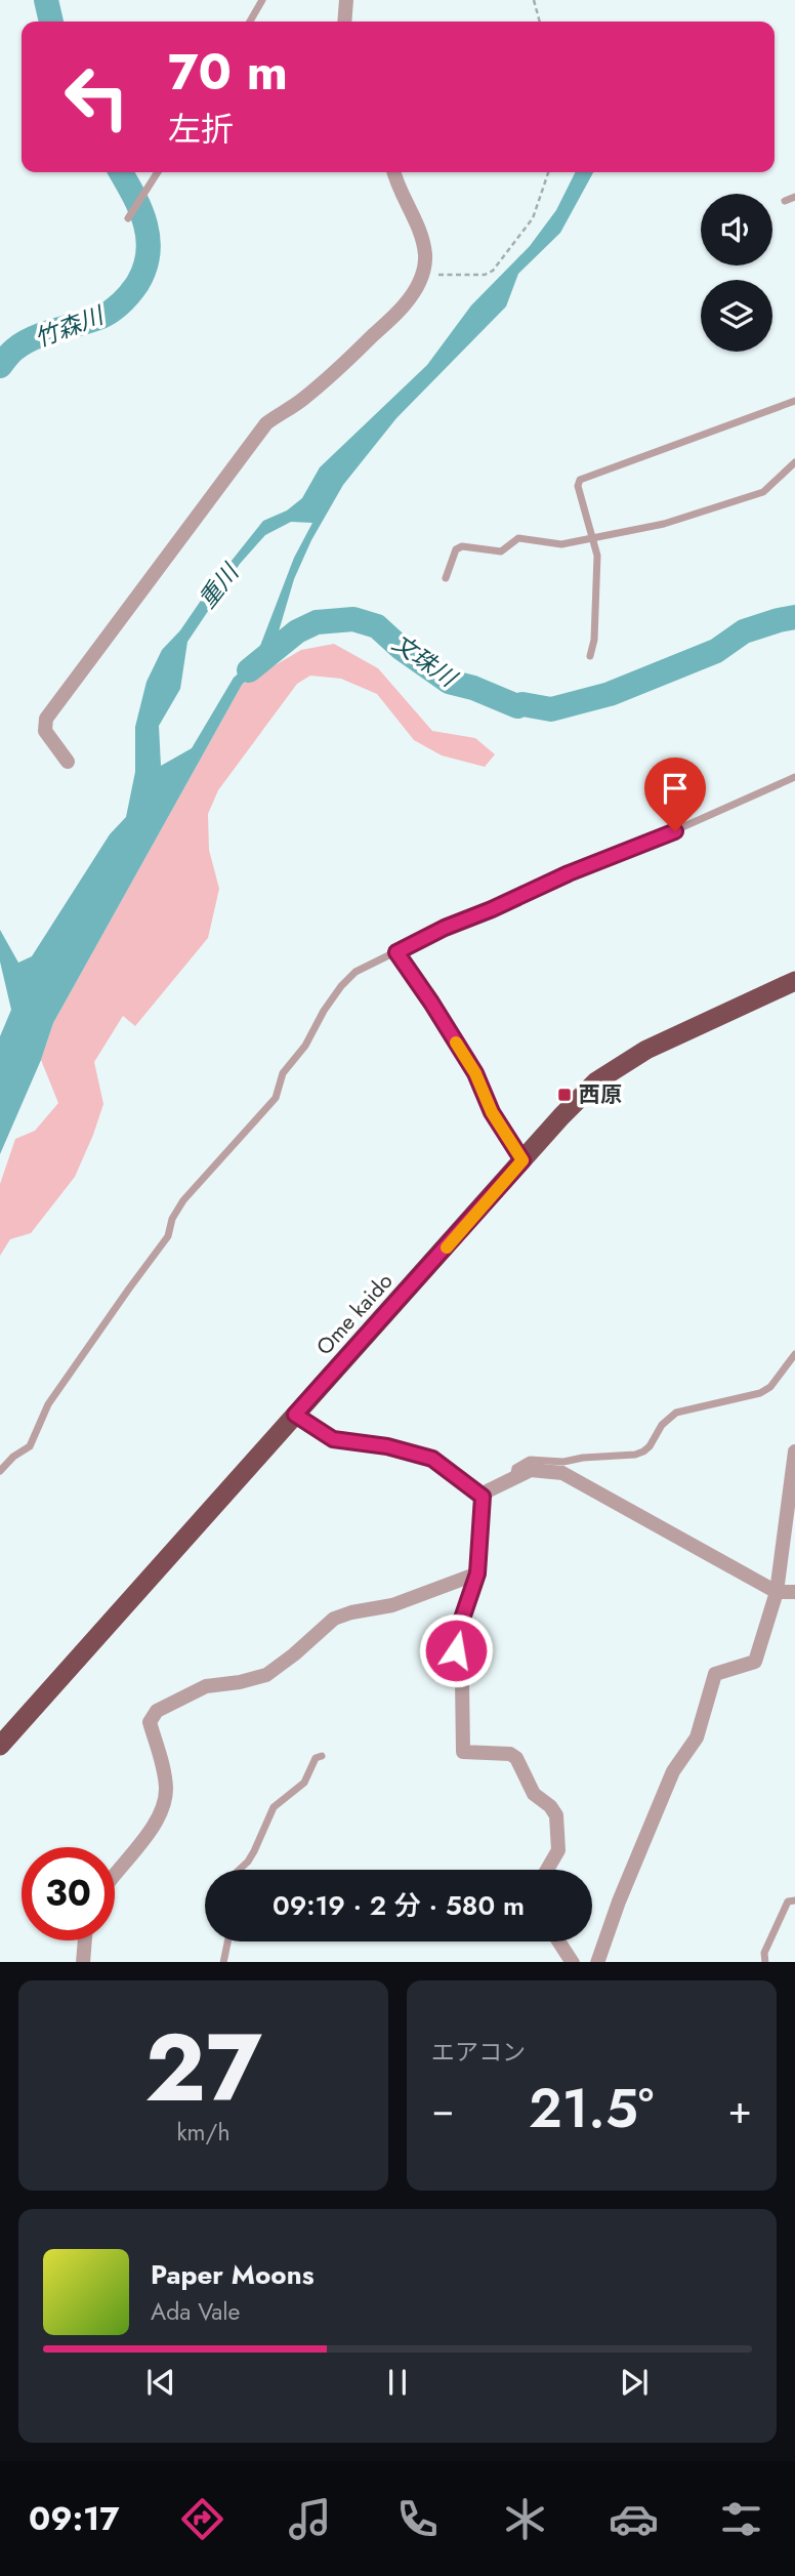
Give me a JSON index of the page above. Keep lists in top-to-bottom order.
{
  "streets": {
    "highway": ["Ome kaido"]
  },
  "water": ["竹森川", "重川", "文珠川"],
  "places": {
    "transit": ["西原"]
  },
  "page": {
    "turn": ["70 m", "左折"],
    "limit": "30",
    "trip": "09:19 · 2 分 · 580 m",
    "tile": [
      ["27", "km/h"],
      "エアコン"
    ],
    "heat": ["−", "21.5°", "+"],
    "song": ["Paper Moons", "Ada Vale"],
    "tabs": "09:17"
  }
}
